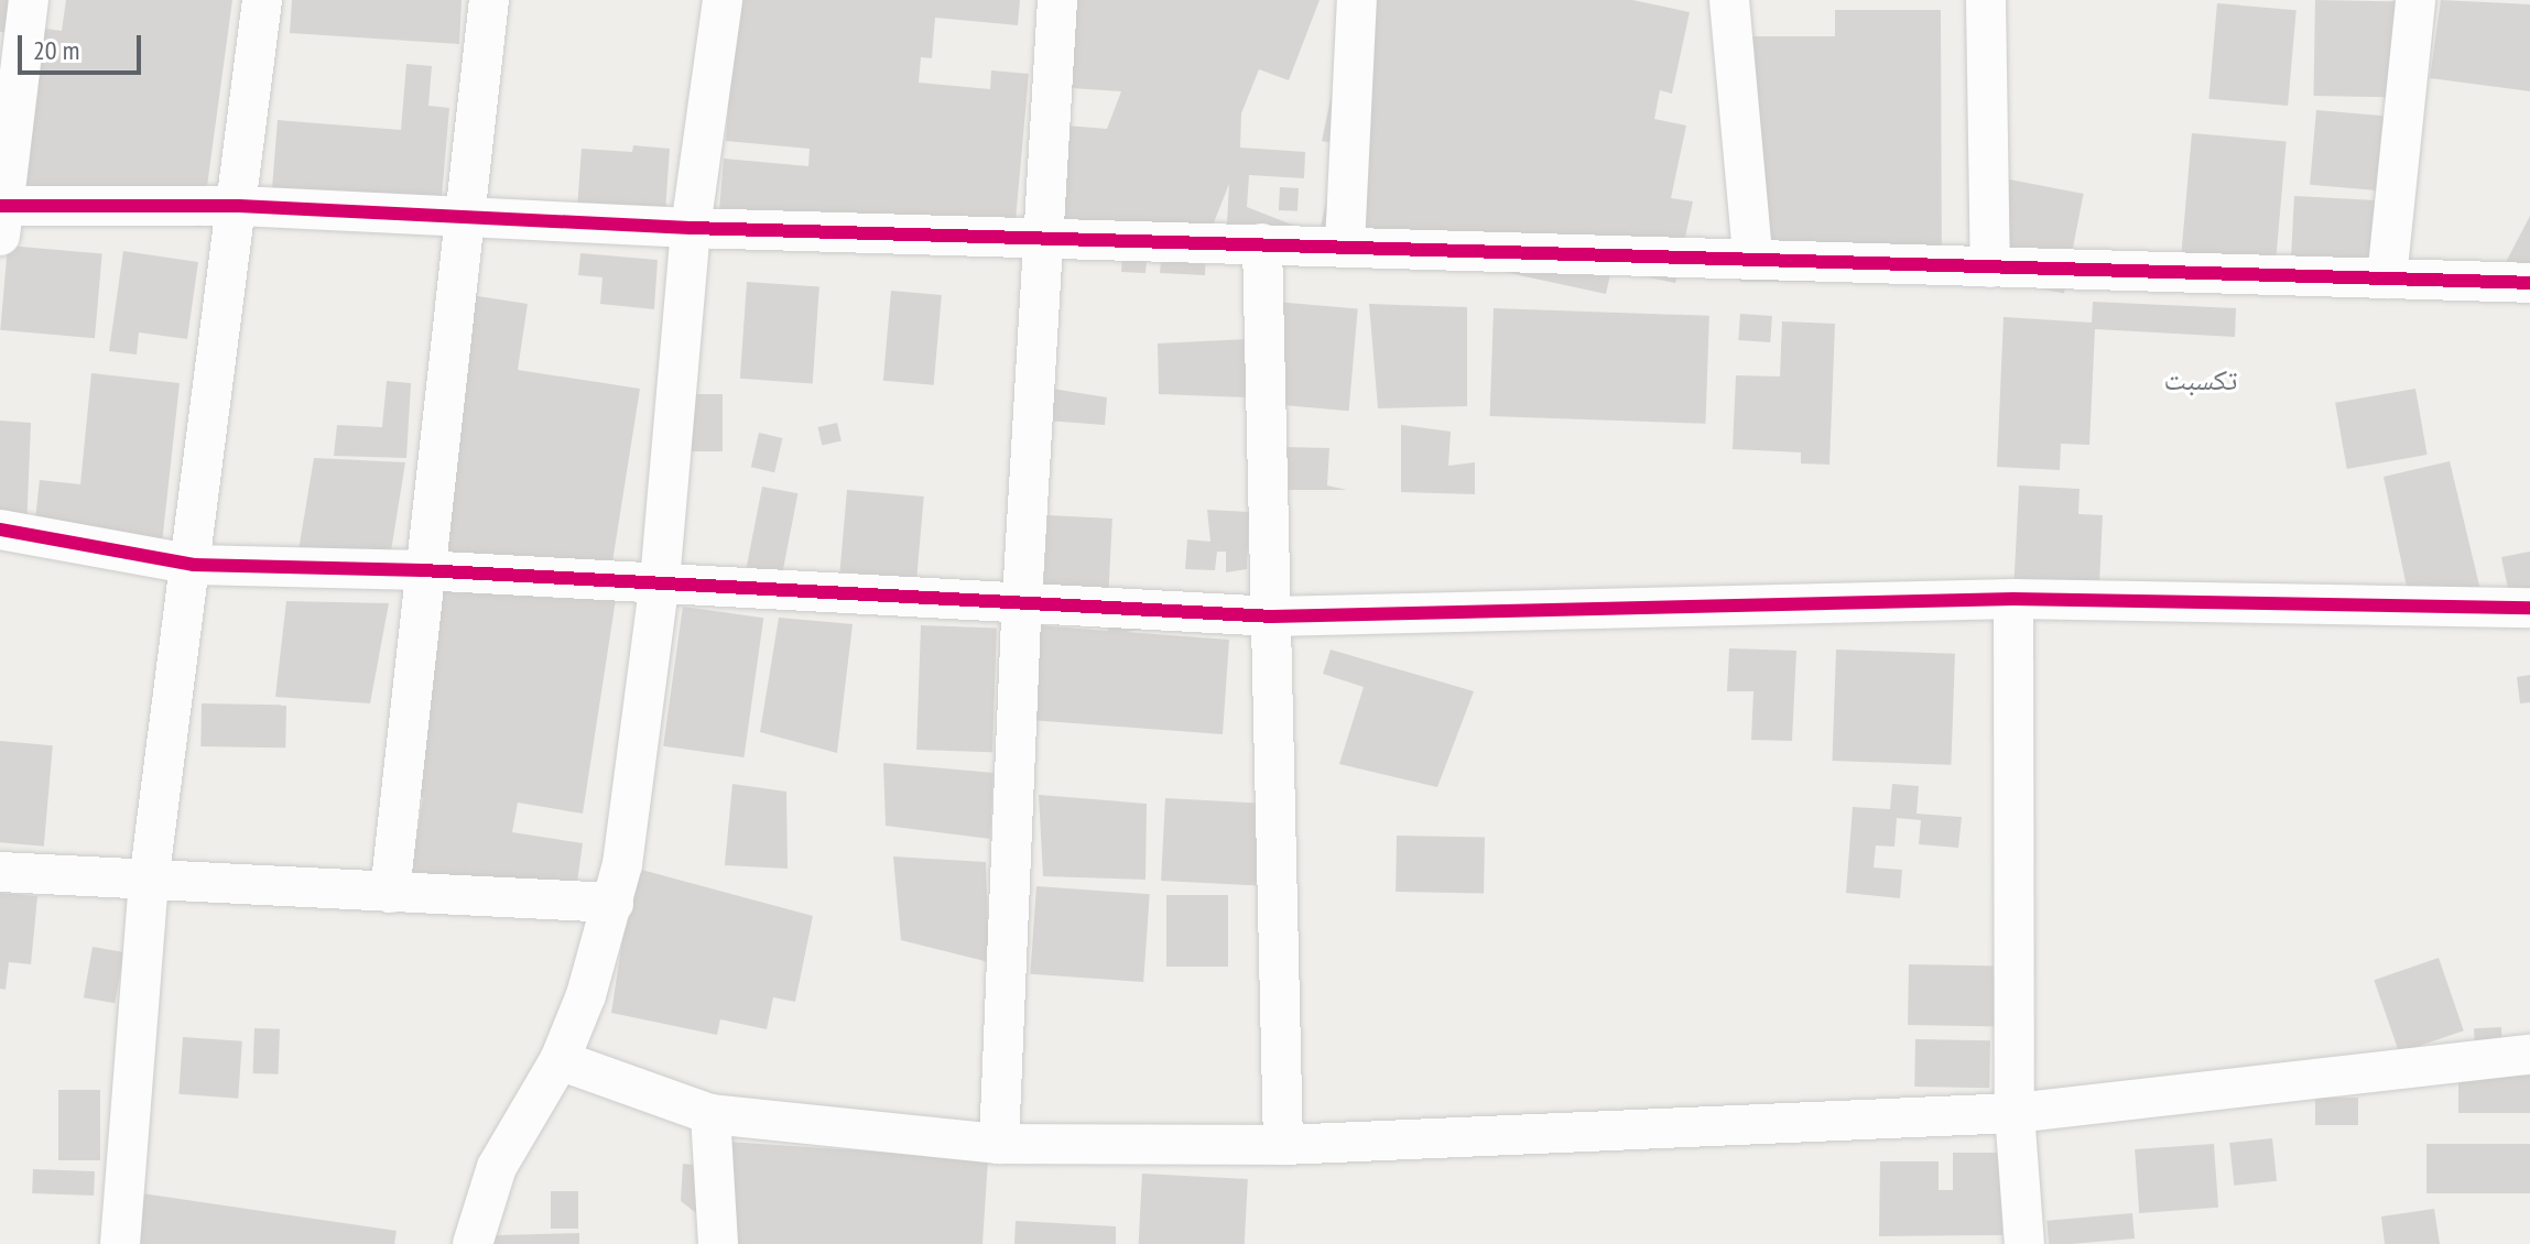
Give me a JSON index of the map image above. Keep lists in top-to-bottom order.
{
  "districts": ["تكسبت"],
  "scale_bar": "20 m"
}
